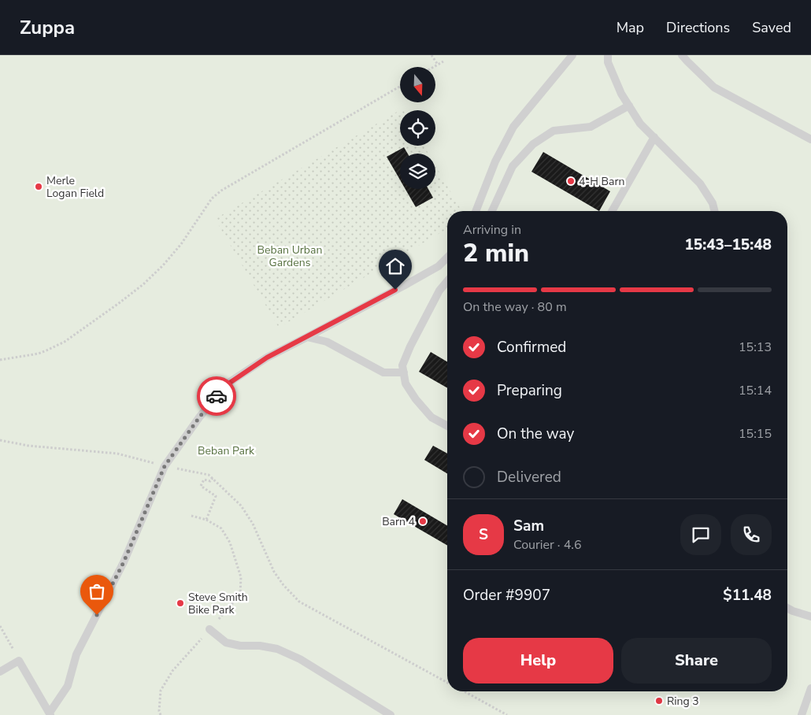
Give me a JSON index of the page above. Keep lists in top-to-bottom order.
{
  "parks": ["Beban Urban Gardens", "Beban Park"],
  "places": [
    "4-H Barn",
    "Merle Logan Field",
    "Barn 4",
    "Steve Smith Bike Park",
    "Ring 3"
  ],
  "north": "bottom",
  "page": {
    "header": "Zuppa",
    "nav": ["Map", "Directions", "Saved"],
    "heading": ["2 min", "Arriving in", "15:43–15:48"],
    "panel": [
      "Sam",
      "Courier · 4.6",
      "Order #9907",
      "$11.48"
    ],
    "bar": "On the way · 80 m",
    "list": [
      ["Confirmed", "15:13"],
      ["Preparing", "15:14"],
      ["On the way", "15:15"],
      "Delivered"
    ],
    "round": "S",
    "buttons": ["Help", "Share"]
  }
}
